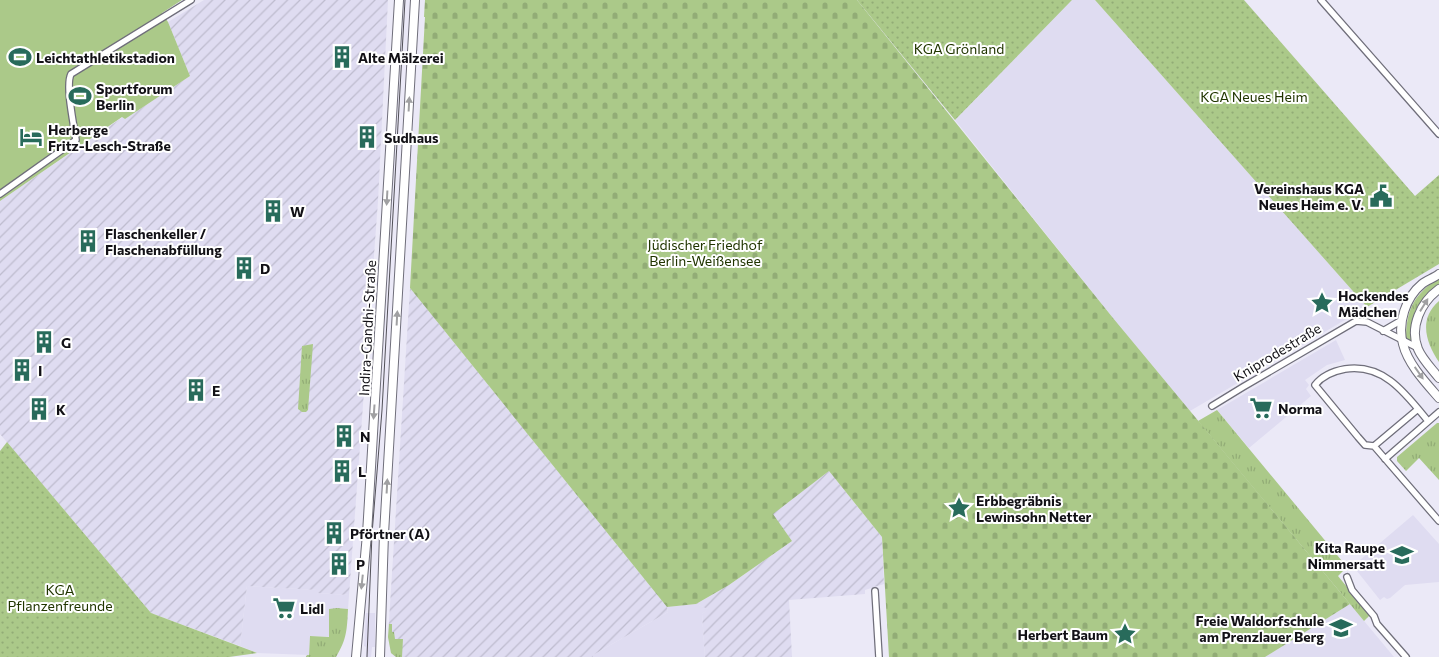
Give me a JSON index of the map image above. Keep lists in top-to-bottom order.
{
  "streets": {
    "main road": ["Indira-Gandhi-Straße"],
    "street": ["Kniprodestraße"]
  },
  "parks": [
    "KGA Grönland",
    "KGA Neues Heim",
    "Jüdischer Friedhof Berlin-Weißensee",
    "KGA Pflanzenfreunde"
  ],
  "places": {
    "sports": ["Leichtathletikstadion", "Sportforum Berlin"],
    "building": [
      "Alte Mälzerei",
      "Sudhaus",
      "W",
      "Flaschenkeller / Flaschenabfüllung",
      "D",
      "G",
      "I",
      "E",
      "K",
      "N",
      "L",
      "Pförtner (A)",
      "P"
    ],
    "hotel": ["Herberge Fritz-Lesch-Straße"],
    "public building": ["Vereinshaus KGA Neues Heim e. V."],
    "place": ["Hockendes Mädchen", "Erbbegräbnis Lewinsohn Netter", "Herbert Baum"],
    "supermarket": ["Norma", "Lidl"],
    "school or university": ["Kita Raupe Nimmersatt", "Freie Waldorfschule am Prenzlauer Berg"]
  }
}
